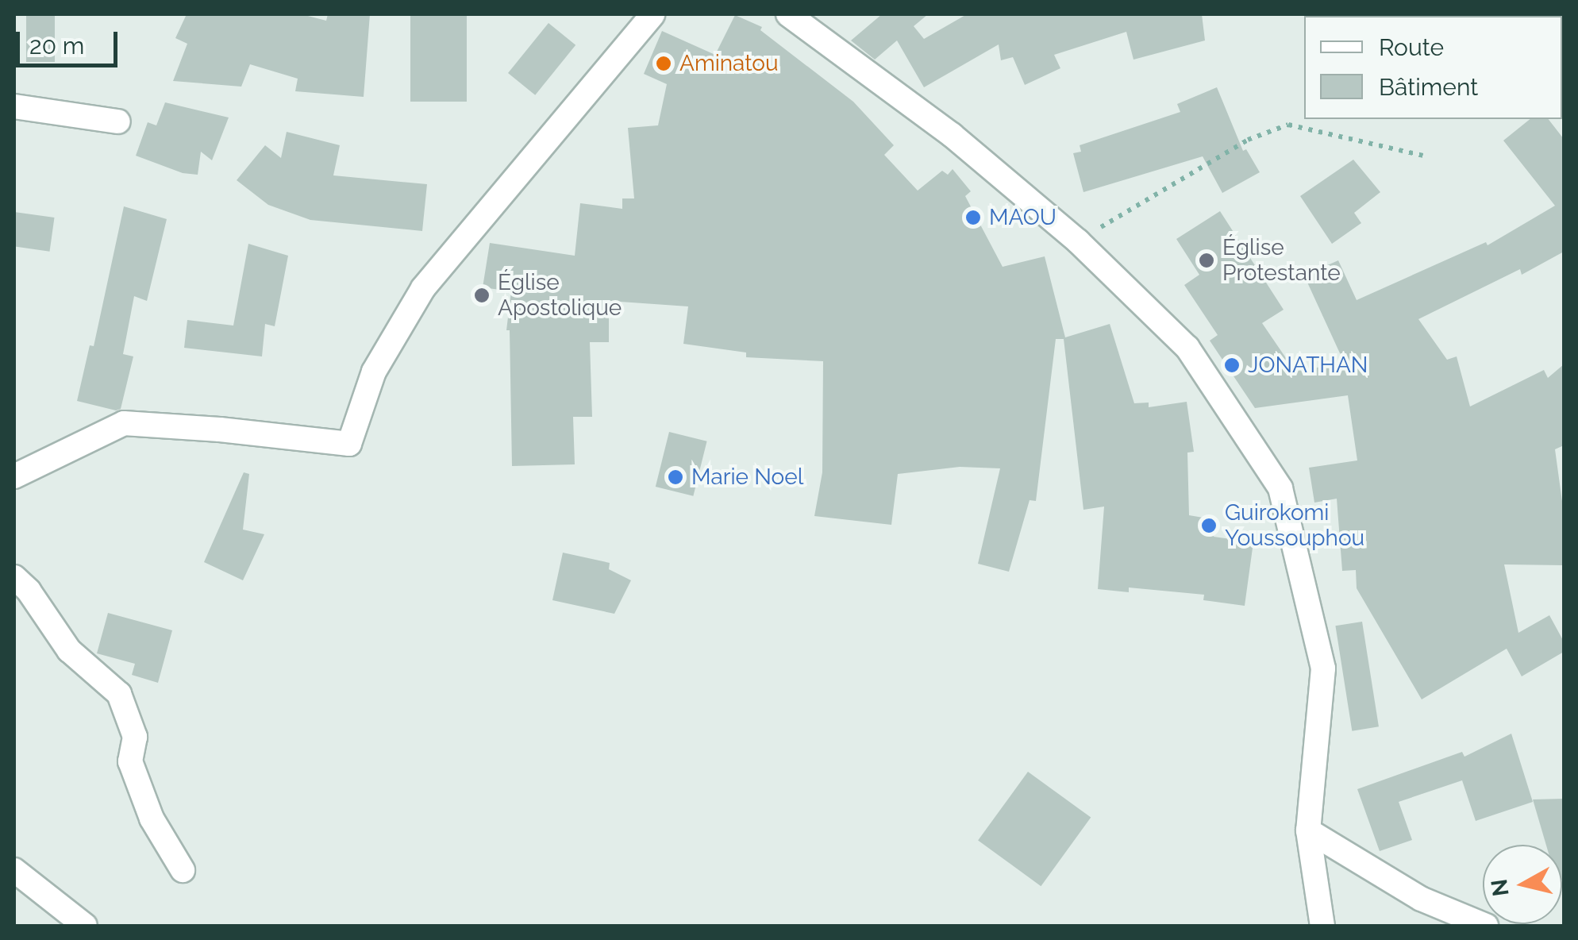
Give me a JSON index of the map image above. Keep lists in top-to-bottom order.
{
  "places": [
    "Aminatou",
    "MAOU",
    "Église Protestante",
    "Église Apostolique",
    "JONATHAN",
    "Marie Noel",
    "Guirokomi Youssouphou"
  ],
  "legend": ["Route", "Bâtiment"],
  "scale_bar": "20 m",
  "north": "left"
}
